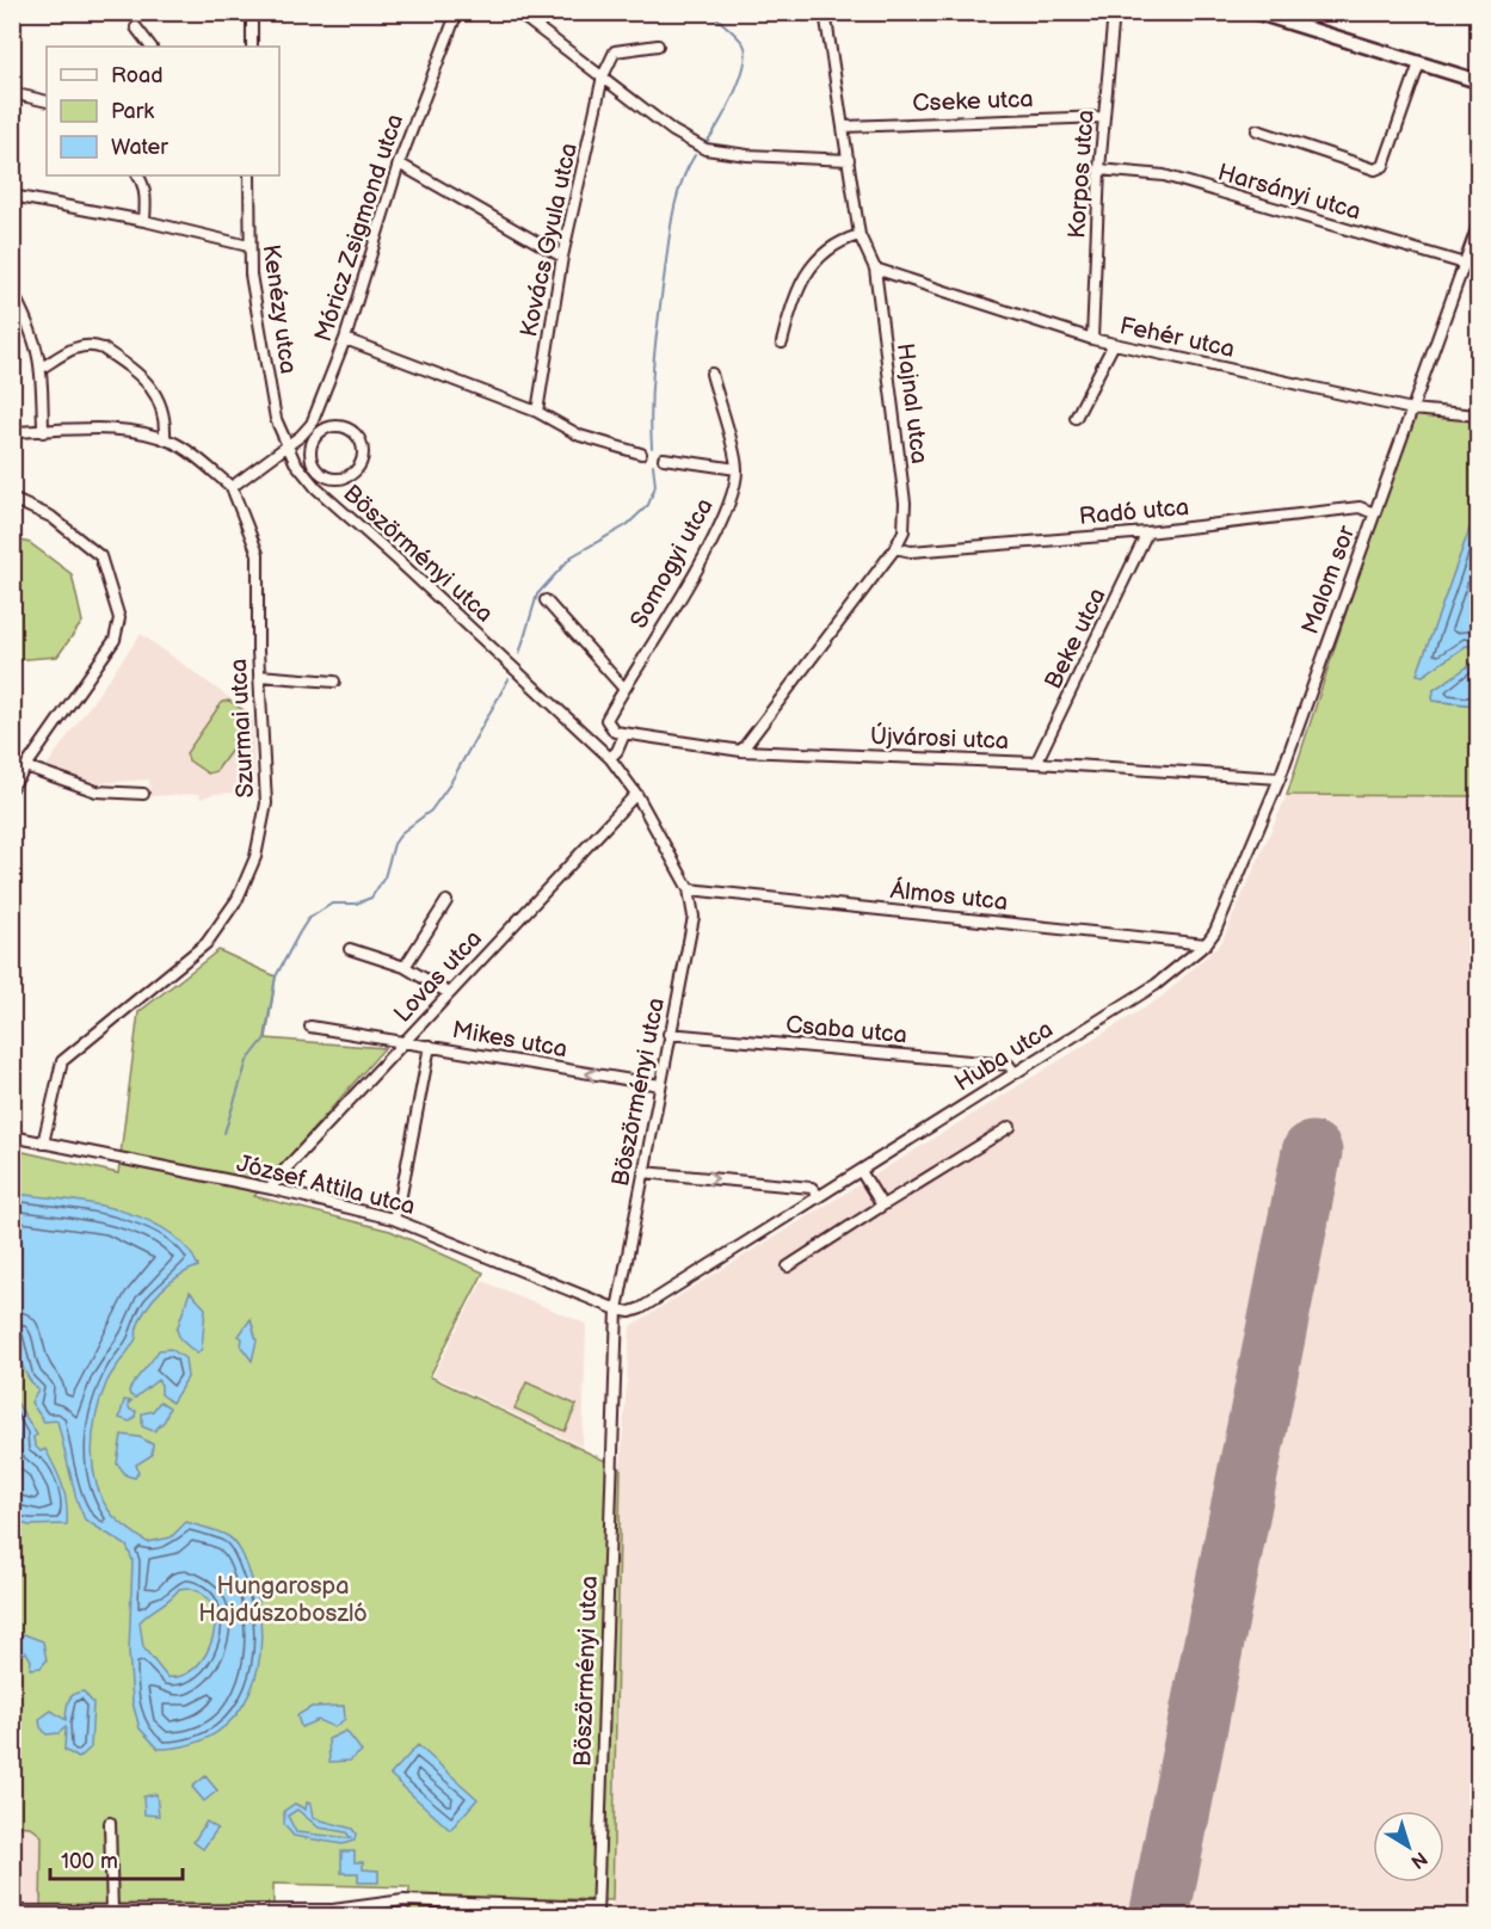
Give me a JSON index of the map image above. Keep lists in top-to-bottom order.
{
  "streets": {
    "street": [
      "Cseke utca",
      "Korpos utca",
      "Harsányi utca",
      "Móricz Zsigmond utca",
      "Kovács Gyula utca",
      "Kenézy utca",
      "Fehér utca",
      "Hajnal utca",
      "Radó utca",
      "Böszörményi utca",
      "Somogyi utca",
      "Malom sor",
      "Beke utca",
      "Szurmai utca",
      "Újvárosi utca",
      "Álmos utca",
      "Lovas utca",
      "Csaba utca",
      "Mikes utca",
      "Huba utca",
      "József Attila utca"
    ]
  },
  "crossings": [
    ["Cseke utca", "Korpos utca"],
    ["Cseke utca", "Hajnal utca"],
    ["Korpos utca", "Harsányi utca"],
    ["Korpos utca", "Fehér utca"],
    ["Harsányi utca", "Malom sor"],
    ["Móricz Zsigmond utca", "Kenézy utca"],
    ["Móricz Zsigmond utca", "Böszörményi utca"],
    ["Móricz Zsigmond utca", "Szurmai utca"],
    ["Kenézy utca", "Böszörményi utca"],
    ["Fehér utca", "Hajnal utca"],
    ["Fehér utca", "Malom sor"],
    ["Hajnal utca", "Radó utca"],
    ["Hajnal utca", "Újvárosi utca"],
    ["Radó utca", "Malom sor"],
    ["Radó utca", "Beke utca"],
    ["Böszörményi utca", "Álmos utca"],
    ["Böszörményi utca", "Lovas utca"],
    ["Böszörményi utca", "Csaba utca"],
    ["Böszörményi utca", "Mikes utca"],
    ["Böszörményi utca", "Huba utca"],
    ["Böszörményi utca", "József Attila utca"],
    ["Somogyi utca", "Újvárosi utca"],
    ["Malom sor", "Újvárosi utca"],
    ["Malom sor", "Álmos utca"],
    ["Malom sor", "Huba utca"],
    ["Beke utca", "Újvárosi utca"],
    ["Szurmai utca", "József Attila utca"],
    ["Álmos utca", "Huba utca"],
    ["Lovas utca", "Mikes utca"],
    ["Lovas utca", "József Attila utca"],
    ["Csaba utca", "Huba utca"],
    ["Huba utca", "József Attila utca"]
  ],
  "one_way": ["Mikes utca"],
  "parks": ["Hungarospa Hajdúszoboszló"],
  "legend": ["Road", "Park", "Water"],
  "scale_bar": "100 m",
  "north": "bottom right"
}
